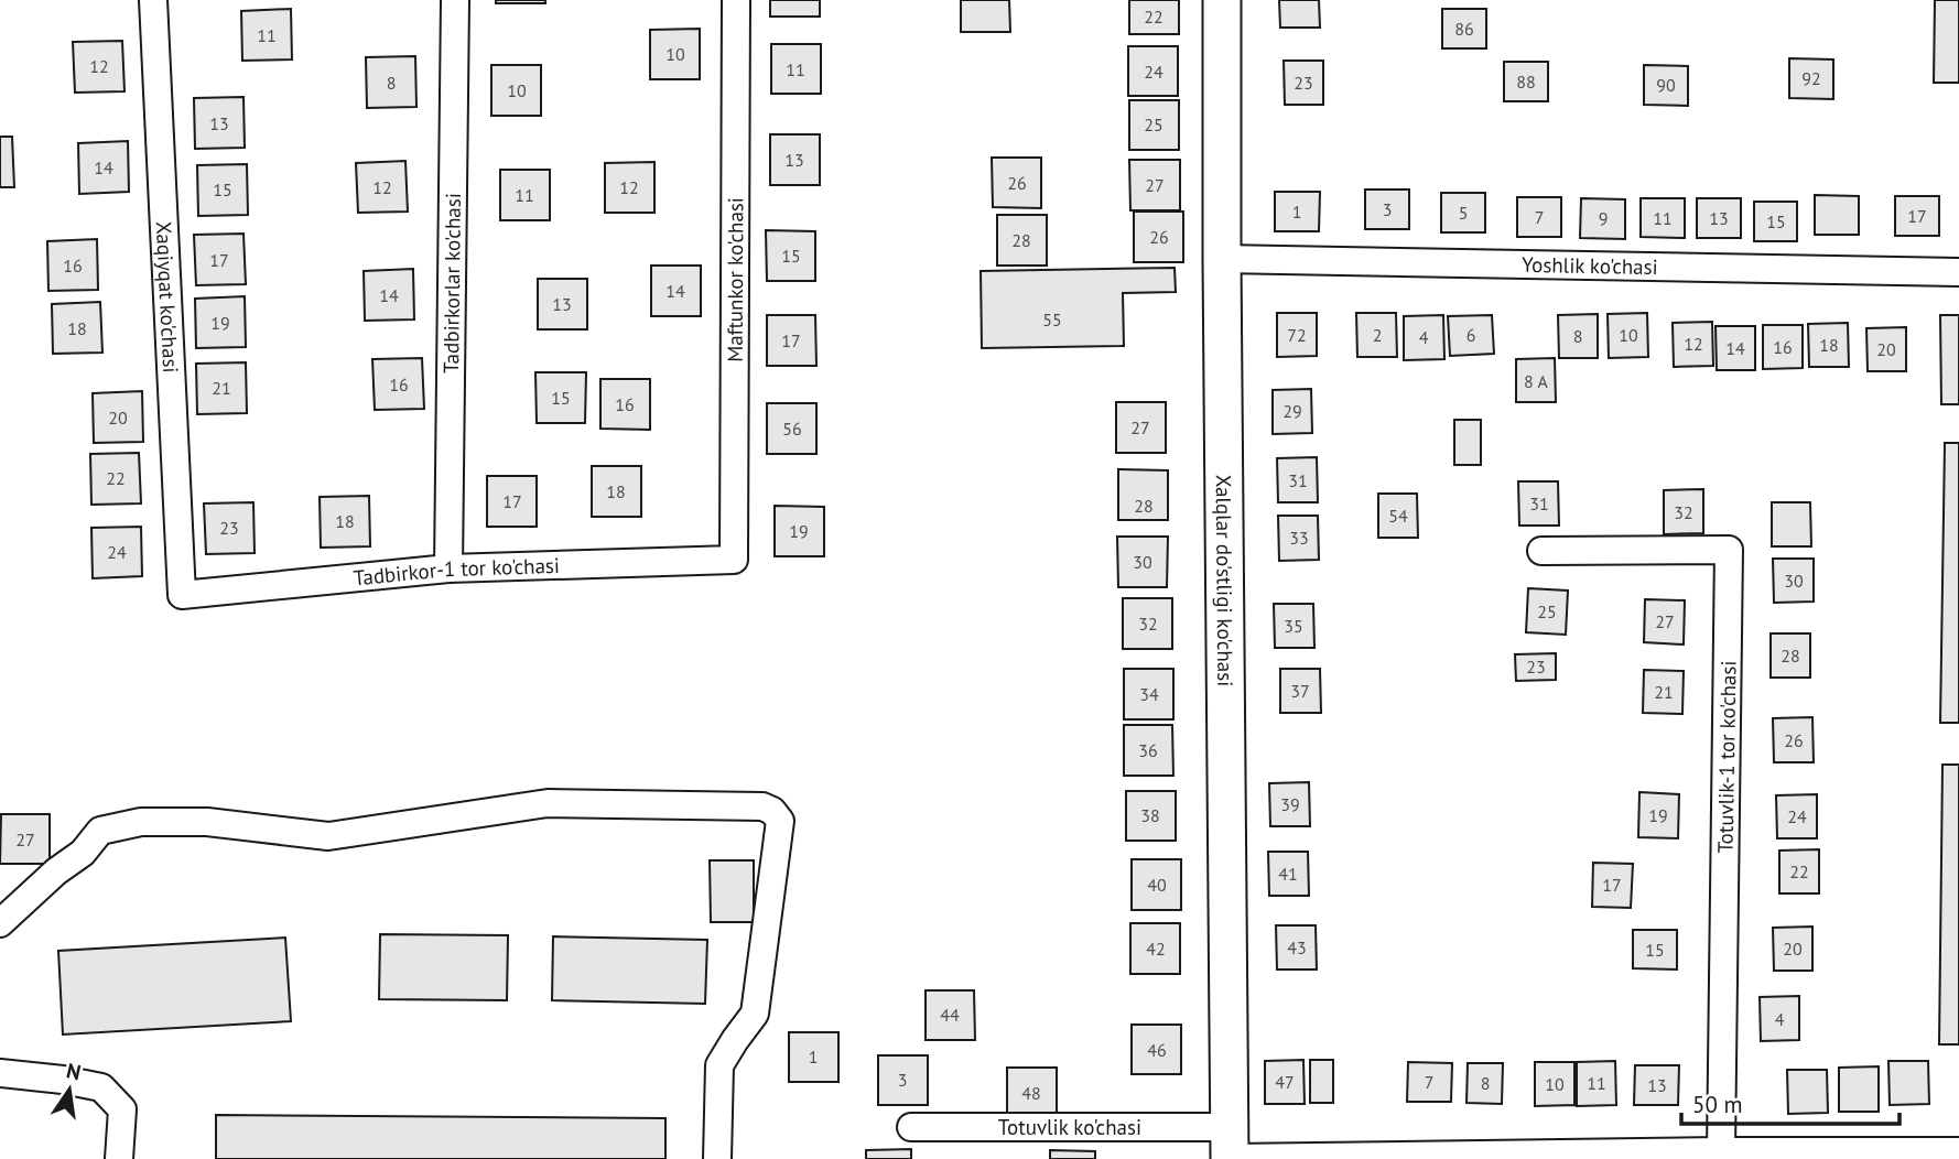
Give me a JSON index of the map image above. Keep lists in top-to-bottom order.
{
  "streets": {
    "street": [
      "Yoshlik ko'chasi",
      "Maftunkor ko'chasi",
      "Tadbirkorlar ko'chasi",
      "Xaqiyqat ko'chasi",
      "Tadbirkor-1 tor ko'chasi",
      "Xalqlar do'stligi ko'chasi",
      "Totuvlik-1 tor ko'chasi",
      "Totuvlik ko'chasi"
    ]
  },
  "crossings": [
    ["Yoshlik ko'chasi", "Xalqlar do'stligi ko'chasi"],
    ["Maftunkor ko'chasi", "Tadbirkor-1 tor ko'chasi"],
    ["Tadbirkorlar ko'chasi", "Tadbirkor-1 tor ko'chasi"],
    ["Xaqiyqat ko'chasi", "Tadbirkor-1 tor ko'chasi"],
    ["Xalqlar do'stligi ko'chasi", "Totuvlik ko'chasi"],
    ["Totuvlik-1 tor ko'chasi", "Totuvlik ko'chasi"]
  ],
  "house_numbers": [
    "22",
    "86",
    "11",
    "10",
    "12",
    "11",
    "24",
    "92",
    "88",
    "8",
    "23",
    "90",
    "10",
    "13",
    "25",
    "13",
    "14",
    "26",
    "27",
    "12",
    "12",
    "15",
    "11",
    "3",
    "1",
    "5",
    "17",
    "7",
    "9",
    "11",
    "13",
    "15",
    "26",
    "28",
    "15",
    "17",
    "16",
    "14",
    "14",
    "13",
    "55",
    "19",
    "18",
    "72",
    "2",
    "6",
    "10",
    "8",
    "4",
    "17",
    "12",
    "18",
    "16",
    "14",
    "20",
    "8 А",
    "16",
    "21",
    "15",
    "16",
    "29",
    "20",
    "27",
    "56",
    "22",
    "31",
    "18",
    "17",
    "31",
    "28",
    "32",
    "54",
    "18",
    "23",
    "19",
    "33",
    "24",
    "30",
    "30",
    "25",
    "27",
    "32",
    "35",
    "28",
    "23",
    "37",
    "21",
    "34",
    "26",
    "36",
    "39",
    "38",
    "19",
    "24",
    "27",
    "22",
    "41",
    "40",
    "17",
    "43",
    "42",
    "20",
    "15",
    "44",
    "4",
    "46",
    "1",
    "3",
    "47",
    "7",
    "8",
    "11",
    "10",
    "13",
    "48"
  ],
  "scale_bar": "50 m",
  "north": "top"
}
